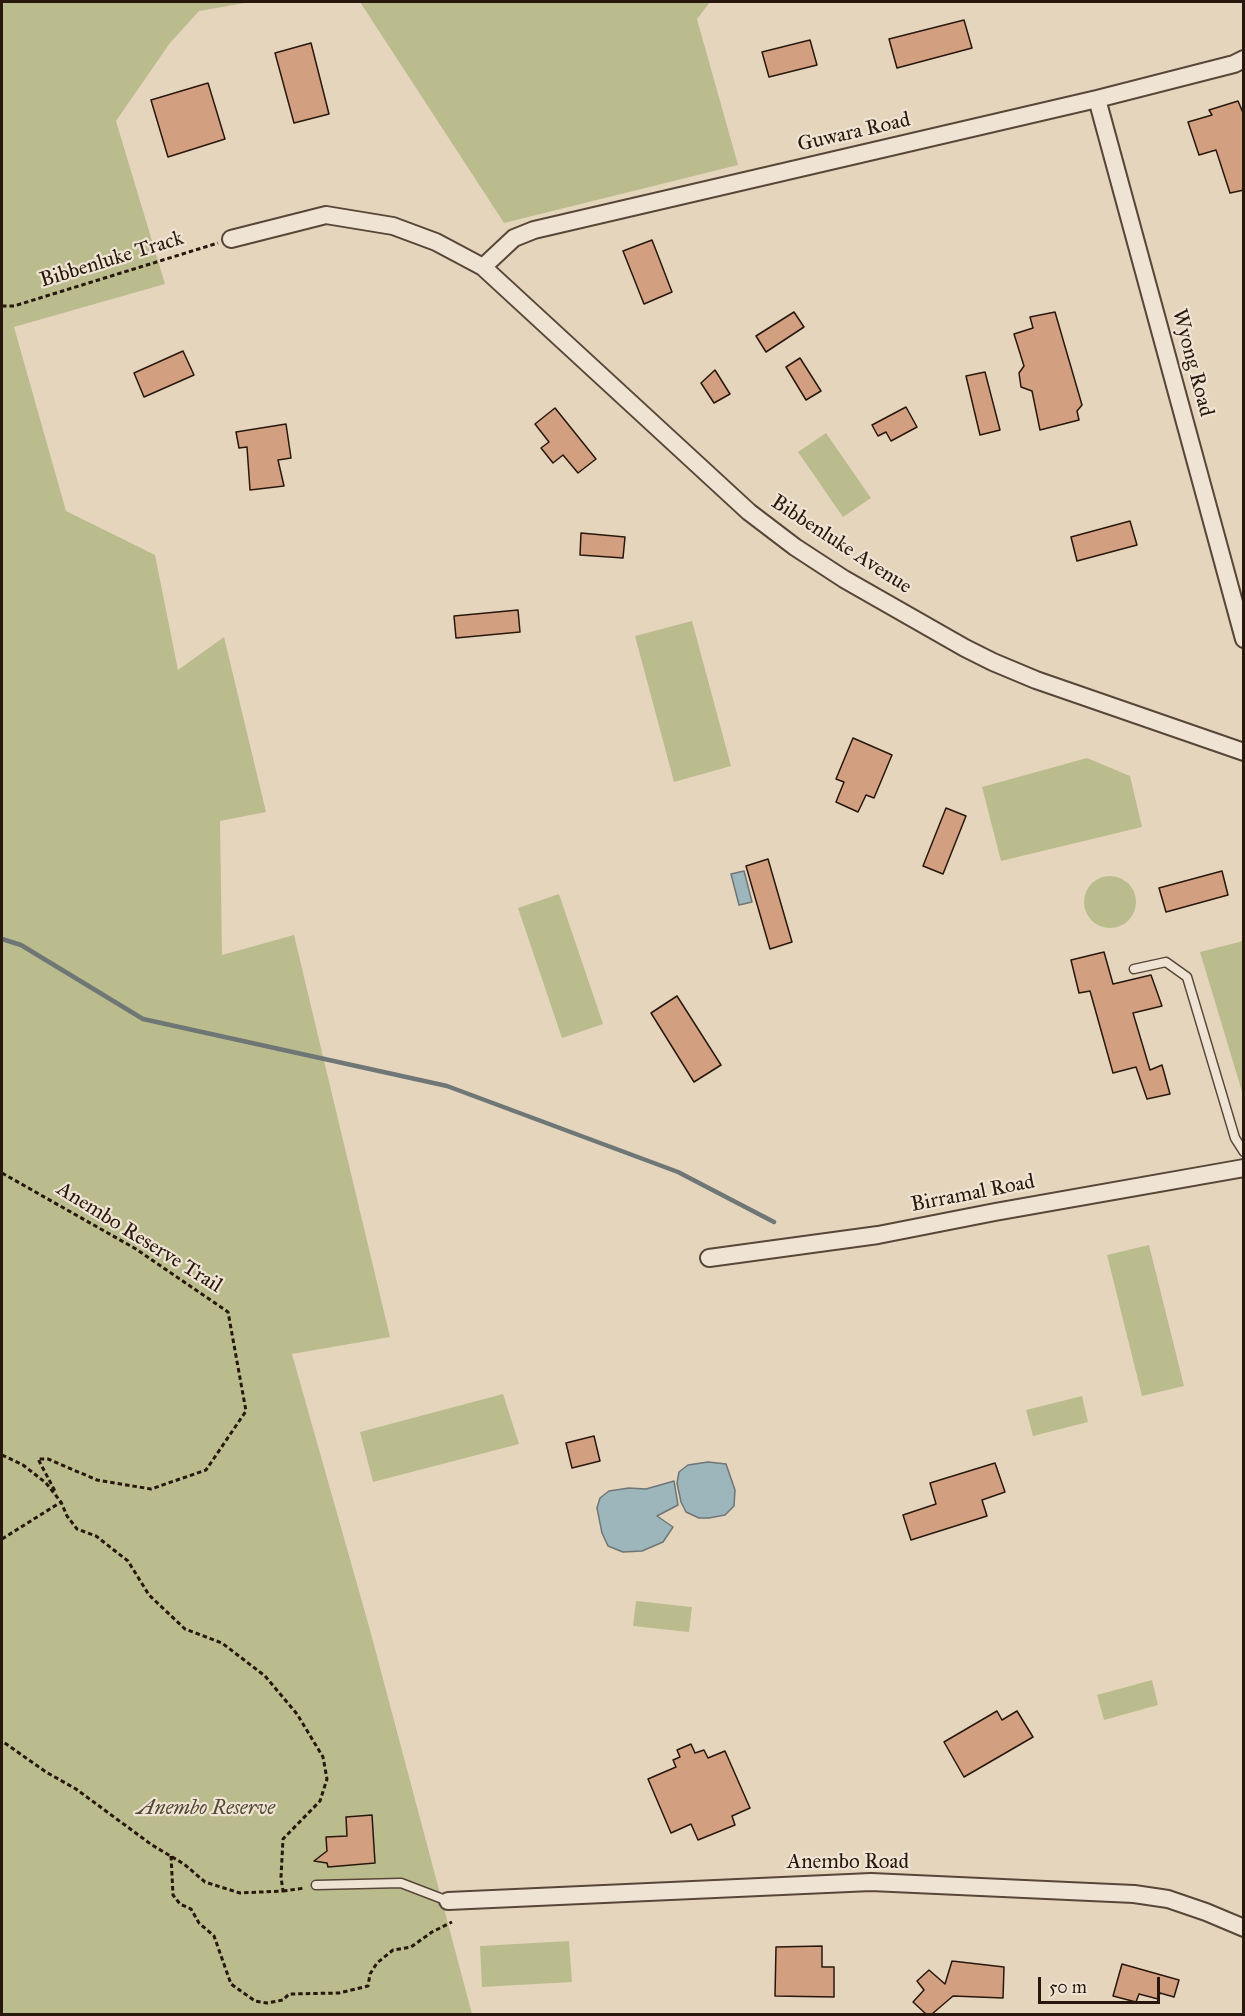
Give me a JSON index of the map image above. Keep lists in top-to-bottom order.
{
  "streets": {
    "street": [
      "Guwara Road",
      "Wyong Road",
      "Bibbenluke Avenue",
      "Birramal Road",
      "Anembo Road"
    ],
    "path": ["Bibbenluke Track", "Anembo Reserve Trail"]
  },
  "crossings": [
    ["Guwara Road", "Wyong Road"],
    ["Guwara Road", "Bibbenluke Avenue"],
    ["Bibbenluke Track", "Bibbenluke Avenue"]
  ],
  "parks": ["Anembo Reserve"],
  "scale_bar": "50 m"
}
